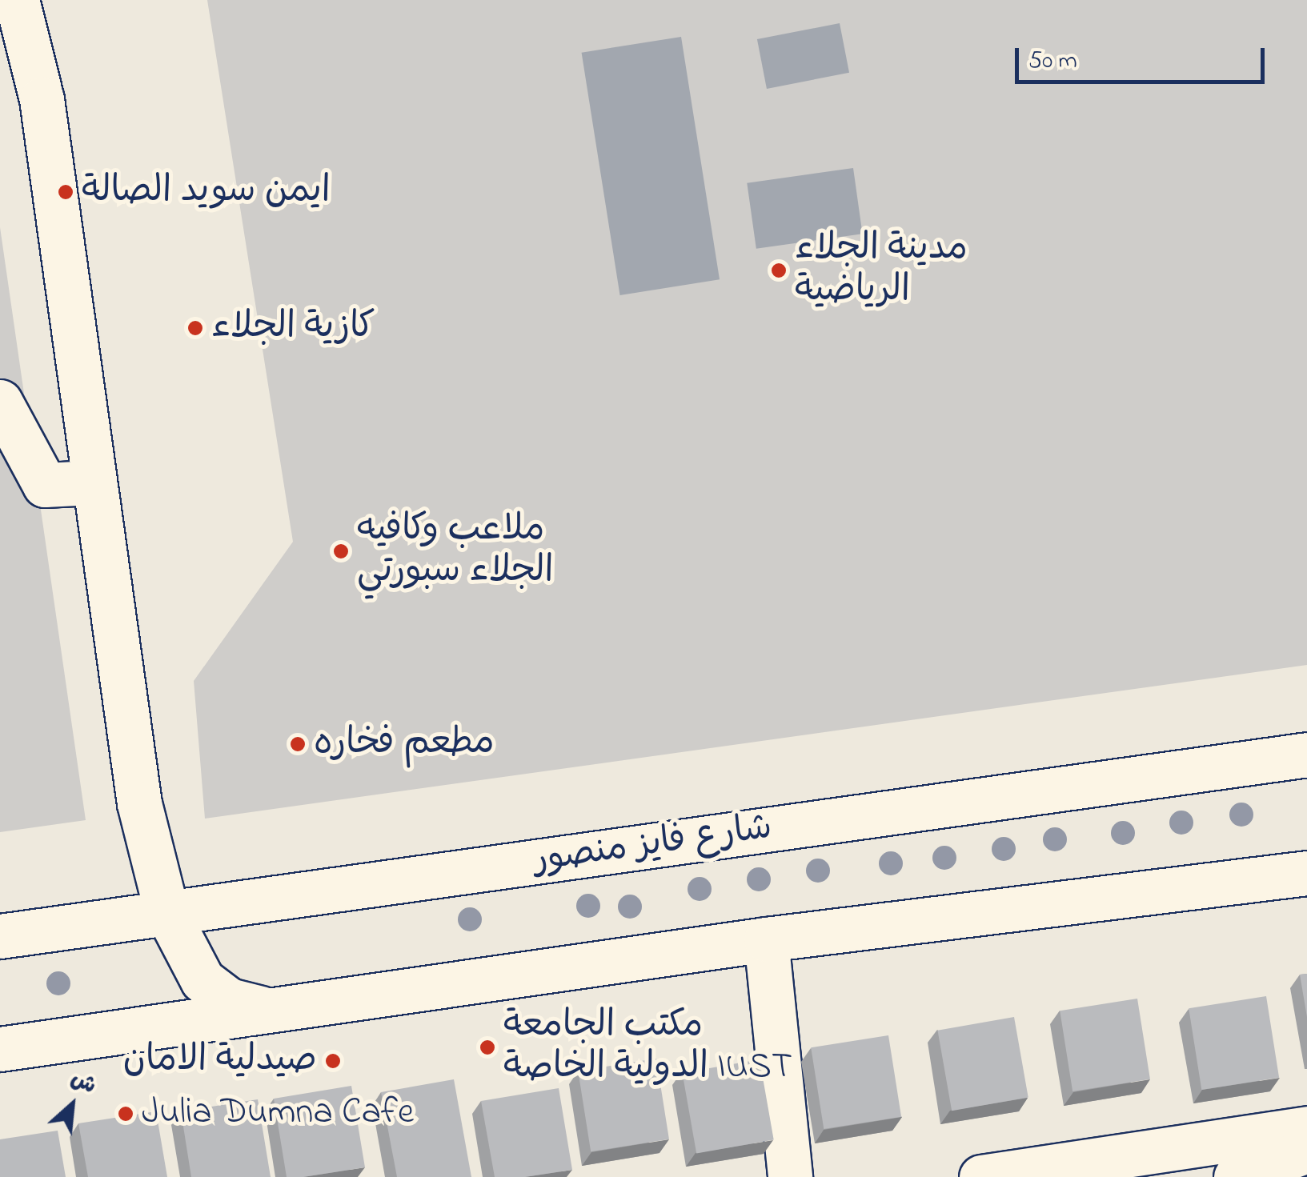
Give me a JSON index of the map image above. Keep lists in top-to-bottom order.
{
  "streets": {
    "main road": ["شارع فايز منصور"]
  },
  "places": [
    "ايمن سويد الصالة",
    "مدينة الجلاء الرياضية",
    "كازية الجلاء",
    "ملاعب وكافيه الجلاء سبورتي",
    "مطعم فخاره",
    "مكتب الجامعة الدولية الخاصة IUST",
    "صيدلية الامان",
    "Julia Dumna Cafe"
  ],
  "scale_bar": "50 m",
  "north": "top right"
}
